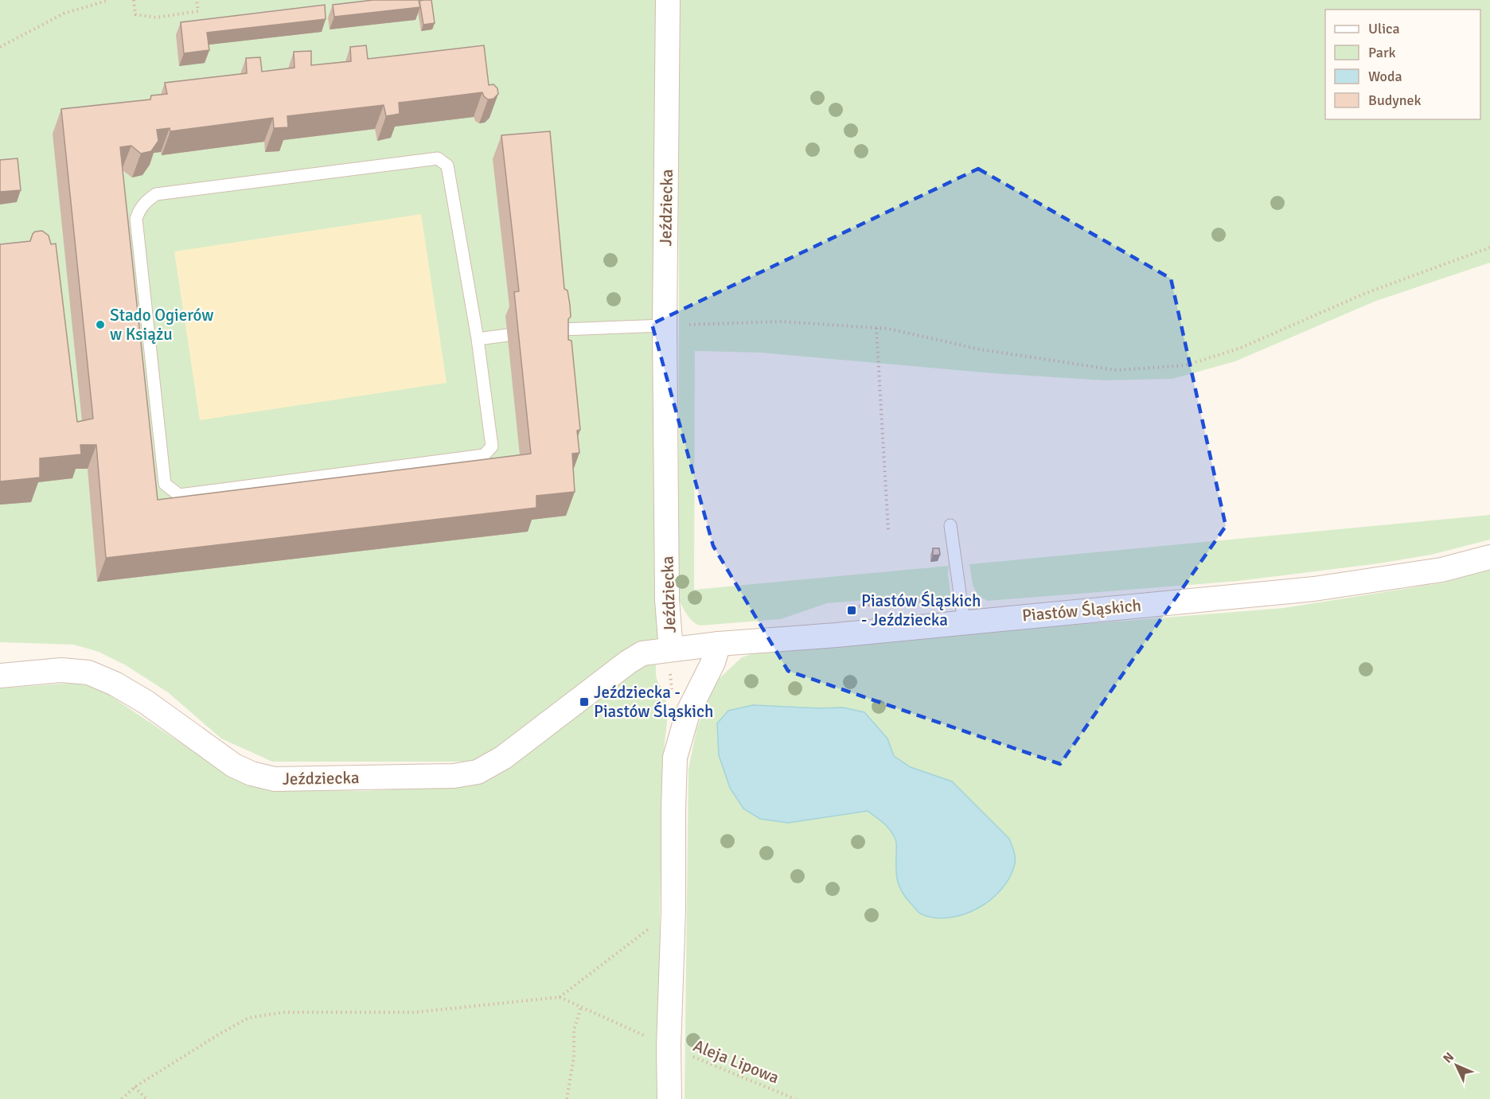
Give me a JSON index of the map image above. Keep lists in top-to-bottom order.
{
  "streets": {
    "street": ["Jeździecka", "Piastów Śląskich"],
    "path": ["Aleja Lipowa"]
  },
  "crossings": [
    ["Jeździecka", "Piastów Śląskich"]
  ],
  "places": {
    "other": ["Stado Ogierów w Książu"],
    "transit": ["Piastów Śląskich - Jeździecka", "Jeździecka - Piastów Śląskich"]
  },
  "legend": [
    "Ulica",
    "Park",
    "Woda",
    "Budynek"
  ],
  "north": "top left"
}
